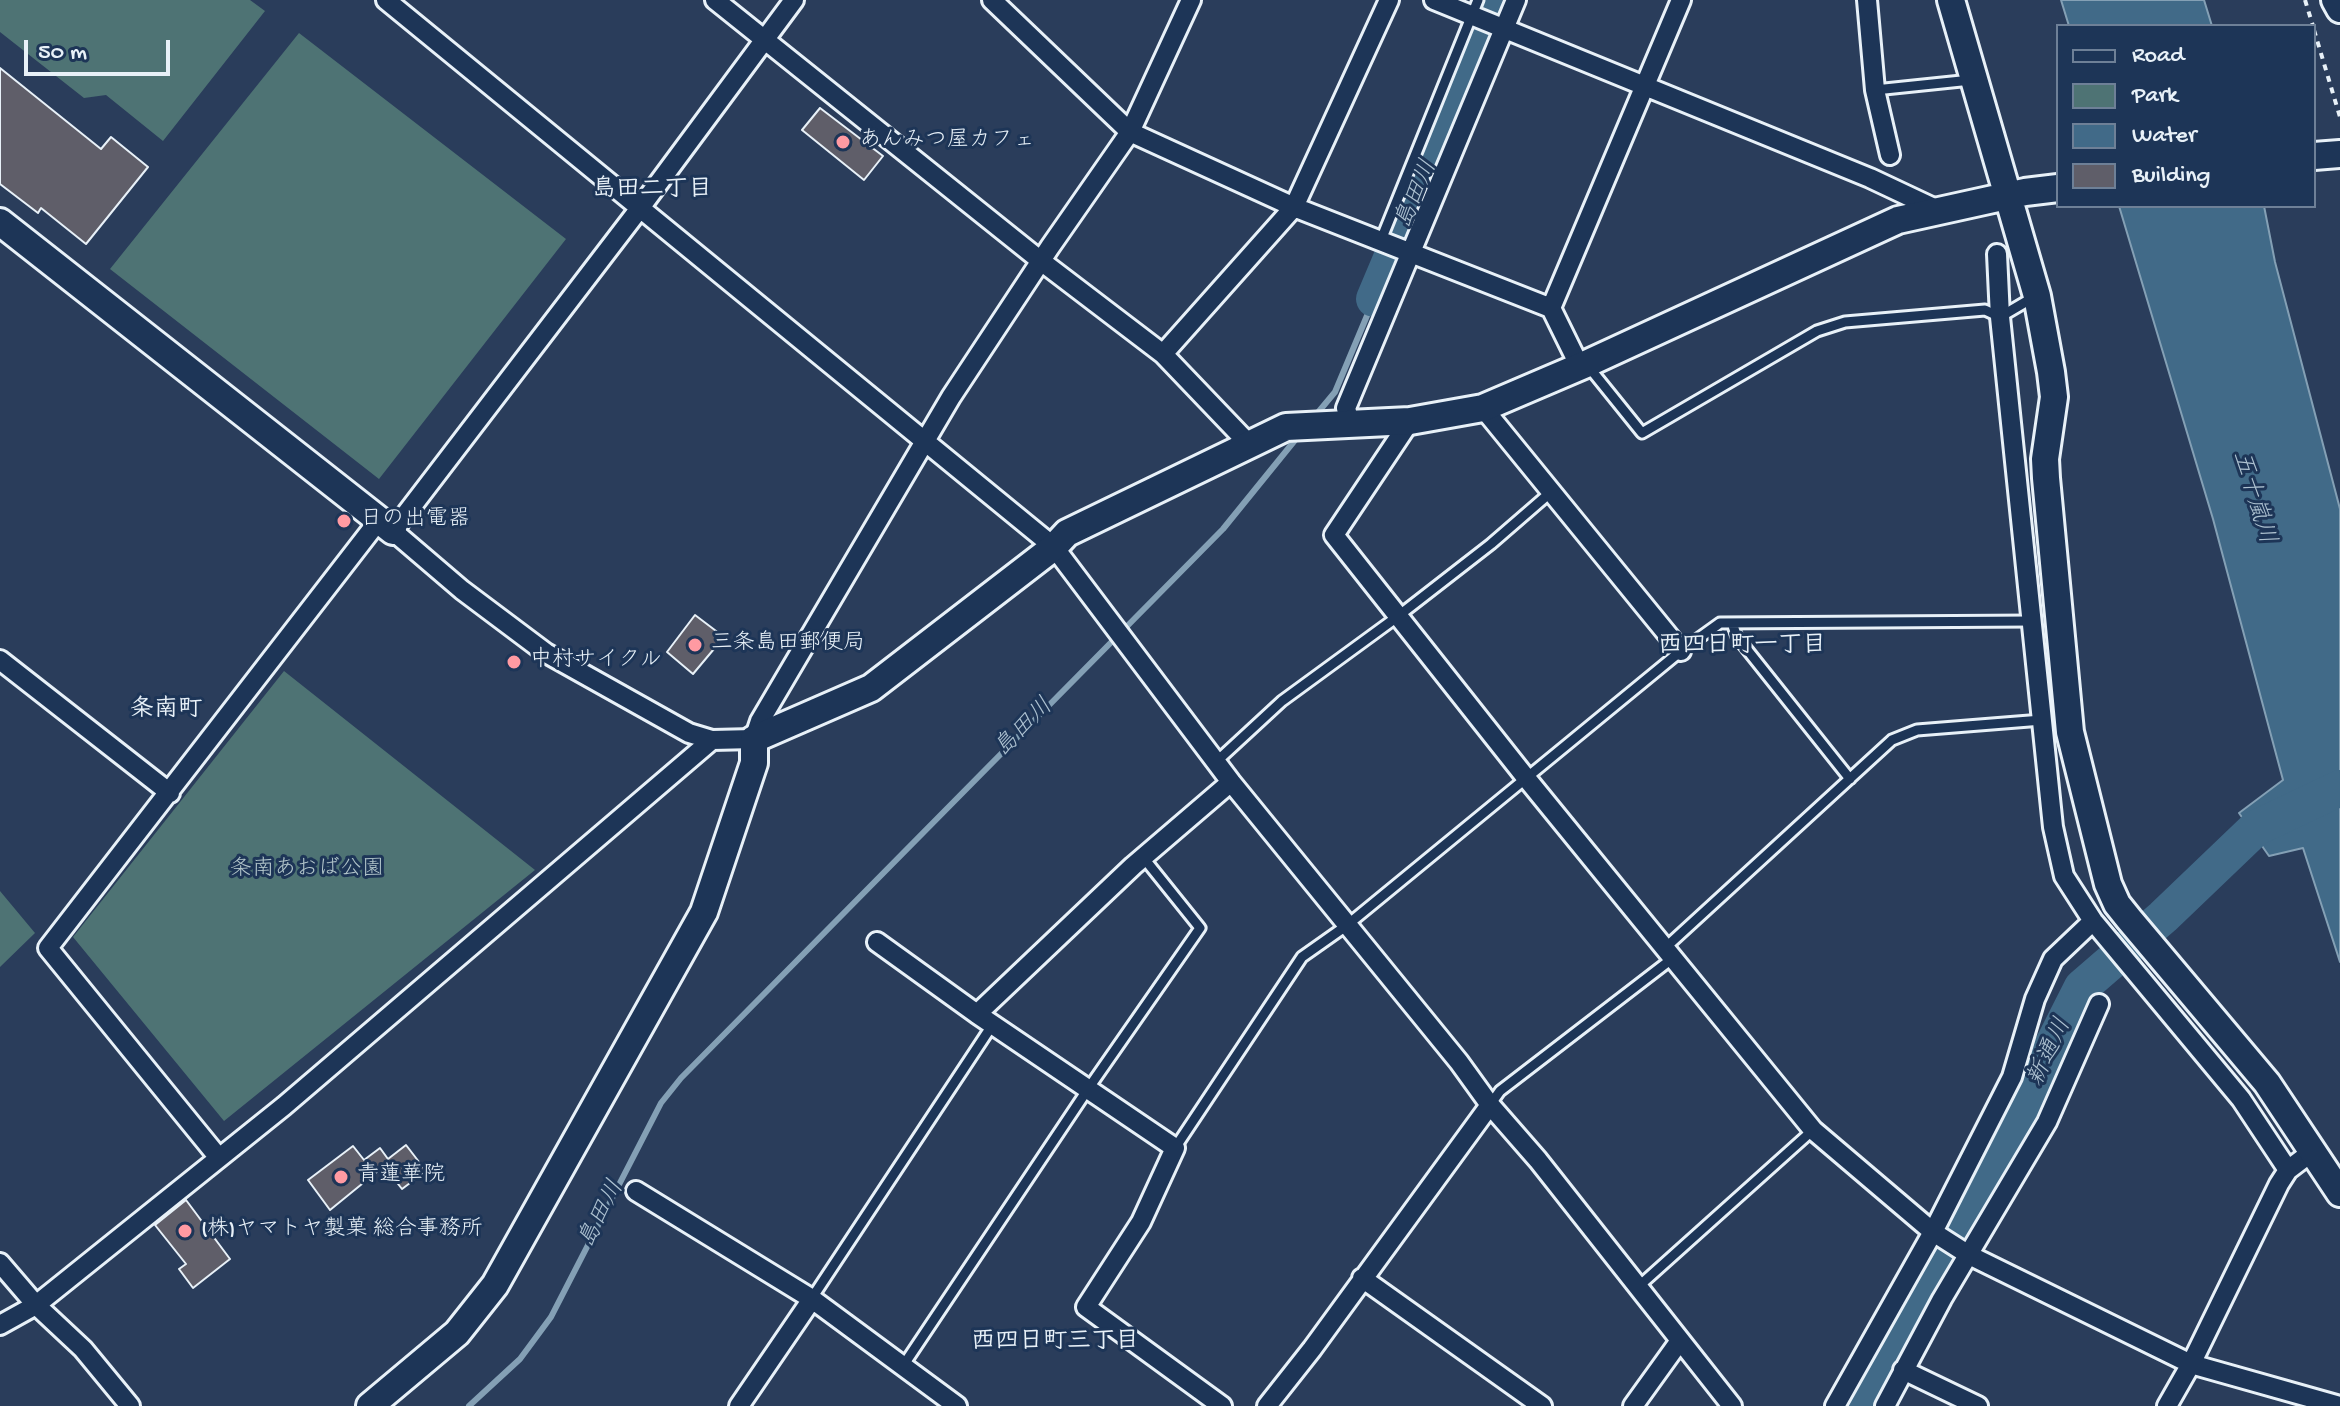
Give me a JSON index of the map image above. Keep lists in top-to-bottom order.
{
  "districts": [
    "島田二丁目",
    "西四日町一丁目",
    "条南町",
    "西四日町三丁目"
  ],
  "water": ["島田川", "五十嵐川", "新通川"],
  "parks": ["条南あおば公園"],
  "places": [
    "あんみつ屋カフェ",
    "日の出電器",
    "三条島田郵便局",
    "中村サイクル",
    "青蓮華院",
    "(株)ヤマトヤ製菓 総合事務所"
  ],
  "legend": [
    "Road",
    "Park",
    "Water",
    "Building"
  ],
  "scale_bar": "50 m"
}
